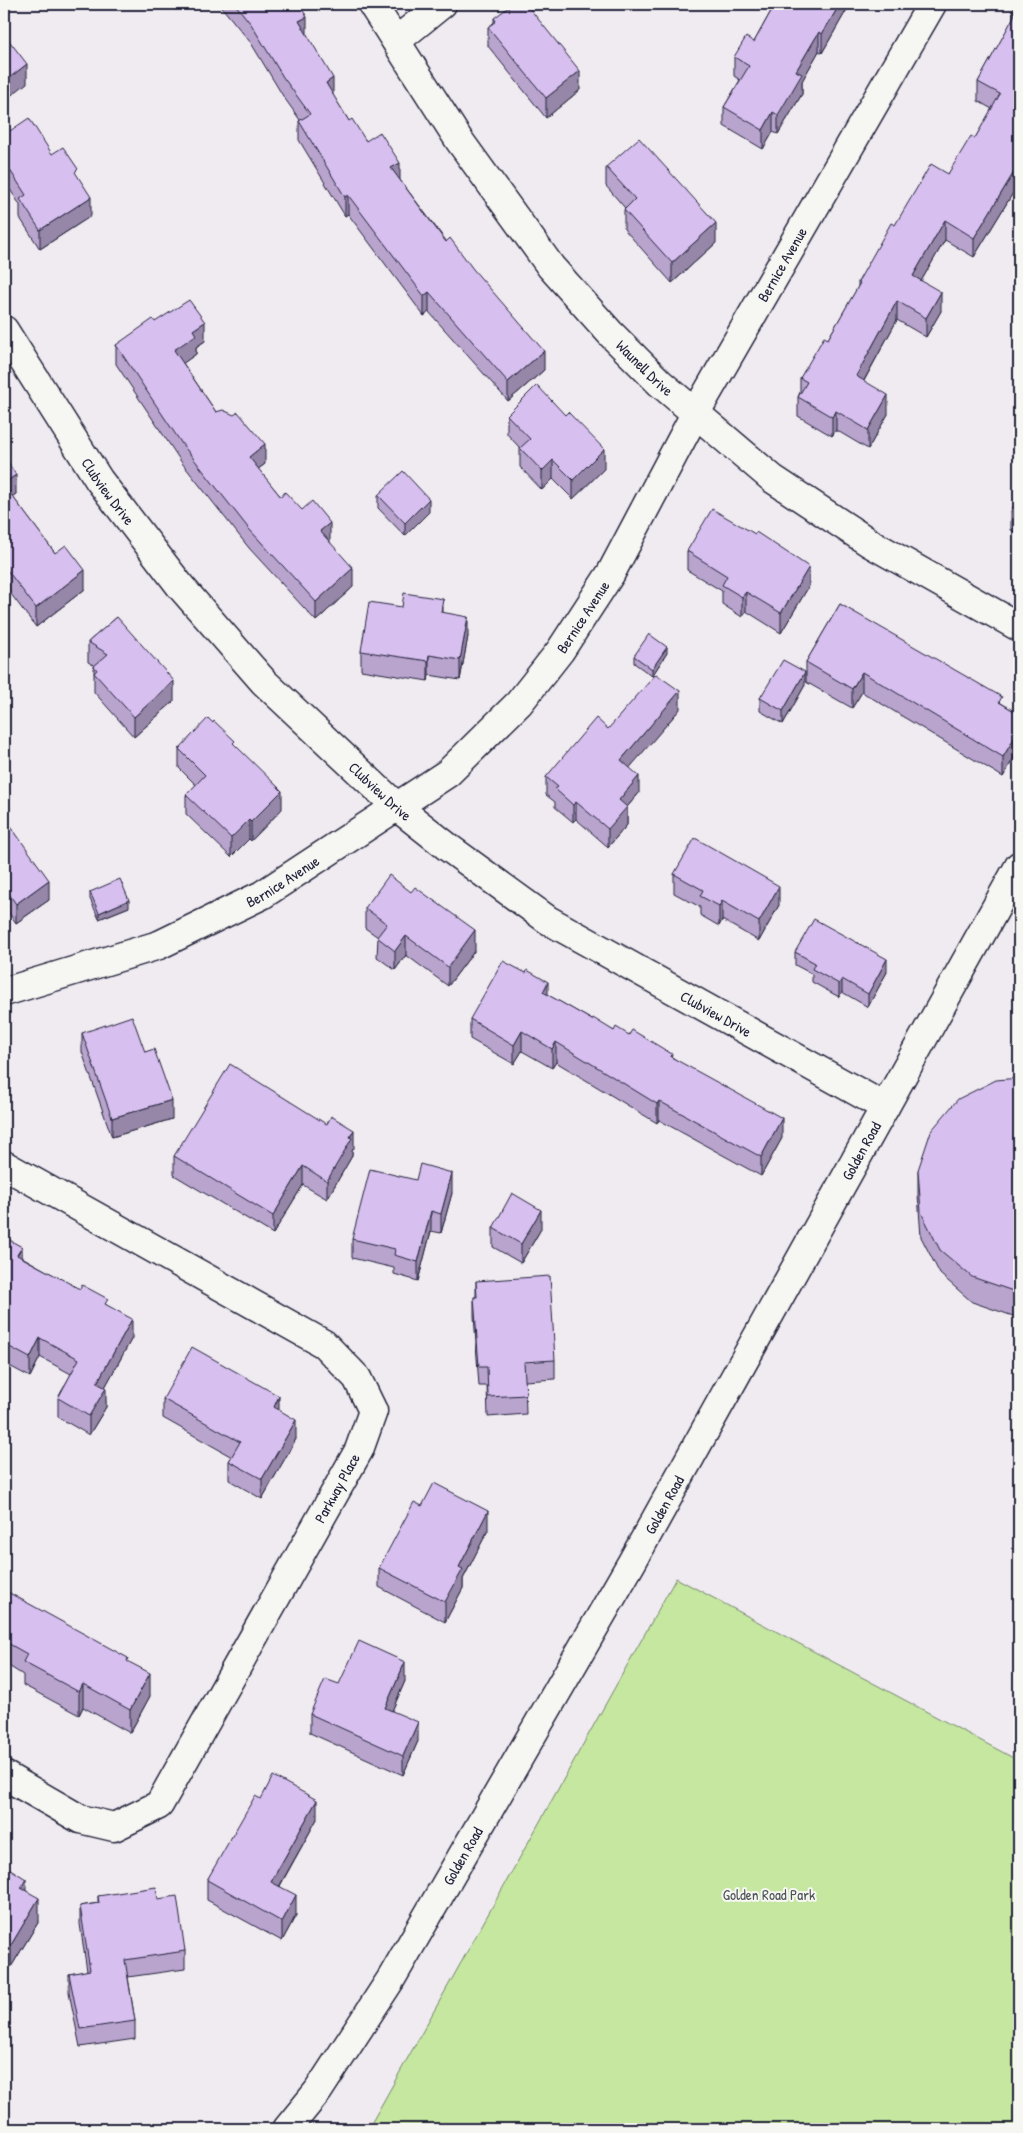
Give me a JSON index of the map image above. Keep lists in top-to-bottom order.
{
  "streets": {
    "street": [
      "Bernice Avenue",
      "Waunell Drive",
      "Clubview Drive",
      "Golden Road",
      "Parkway Place"
    ]
  },
  "crossings": [
    ["Bernice Avenue", "Waunell Drive"],
    ["Bernice Avenue", "Clubview Drive"],
    ["Clubview Drive", "Golden Road"]
  ],
  "parks": ["Golden Road Park"]
}
